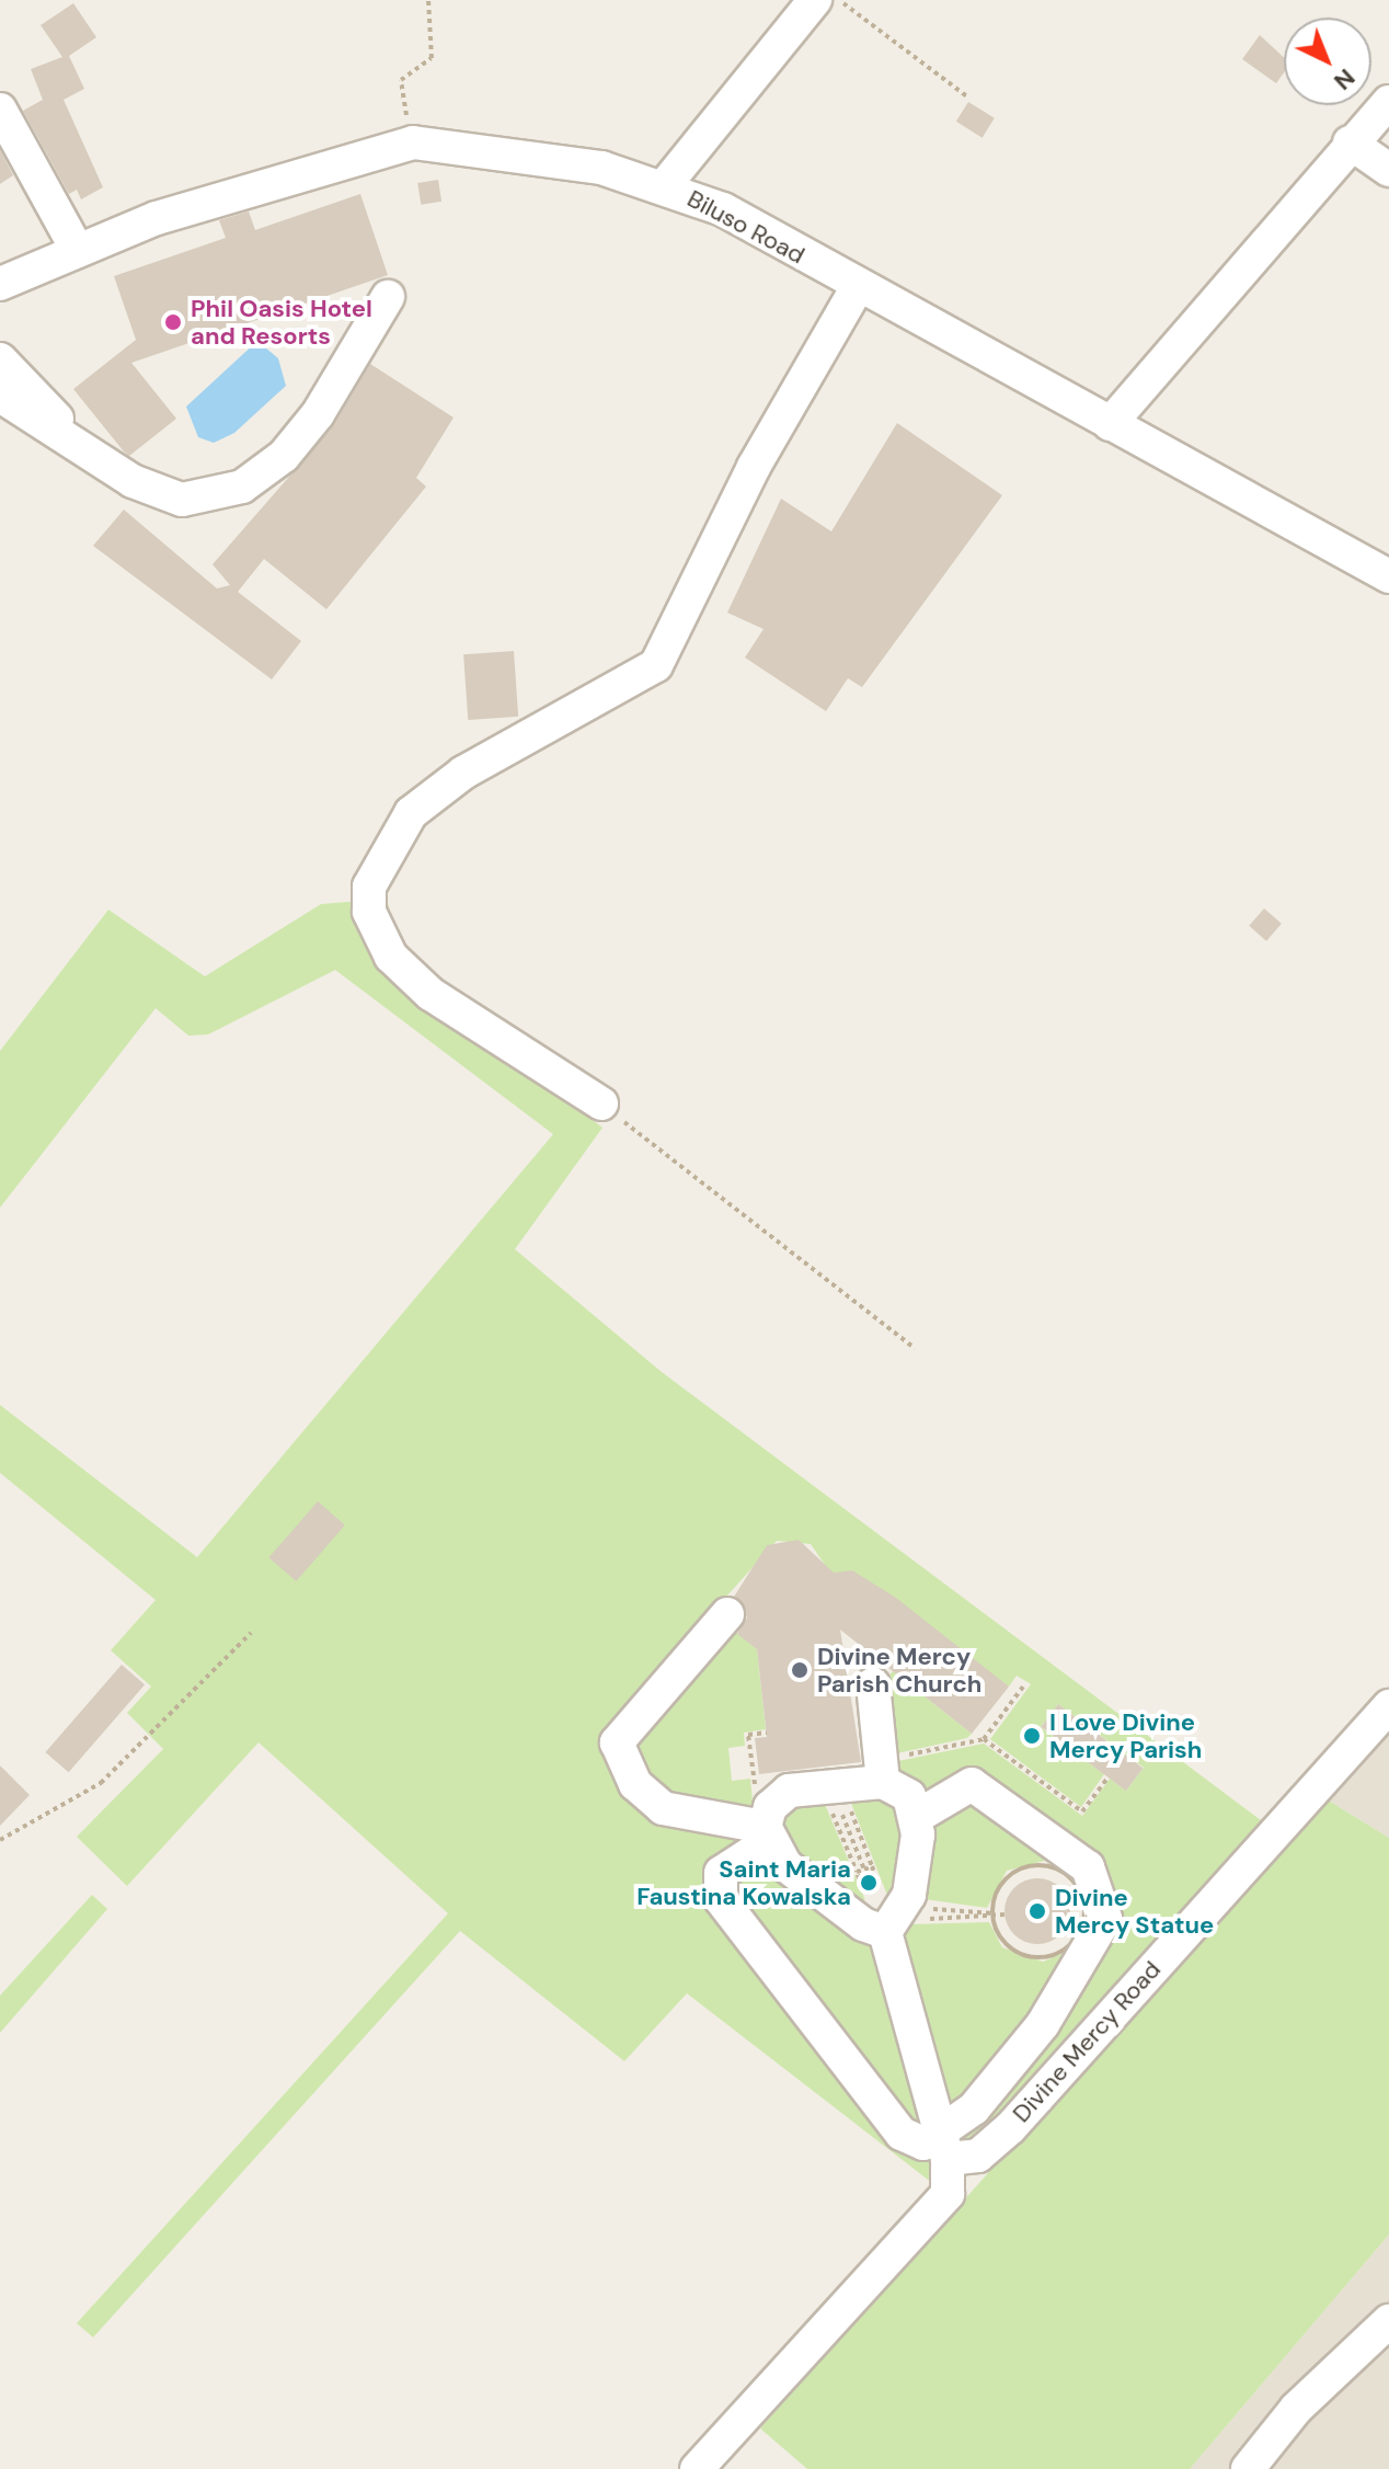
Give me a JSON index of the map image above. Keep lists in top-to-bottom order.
{
  "streets": {
    "street": ["Biluso Road", "Divine Mercy Road"]
  },
  "places": [
    "Phil Oasis Hotel and Resorts",
    "Divine Mercy Parish Church",
    "I Love Divine Mercy Parish",
    "Saint Maria Faustina Kowalska",
    "Divine Mercy Statue"
  ],
  "north": "bottom right"
}
